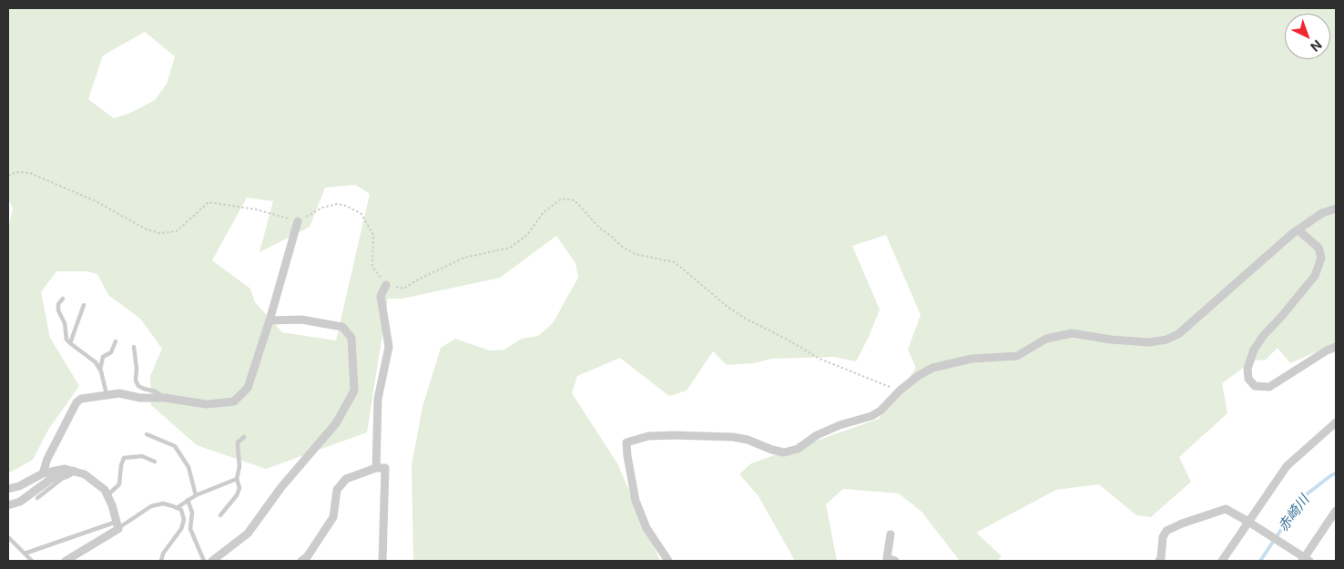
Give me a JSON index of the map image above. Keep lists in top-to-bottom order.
{
  "water": ["赤崎川"],
  "north": "bottom right"
}
